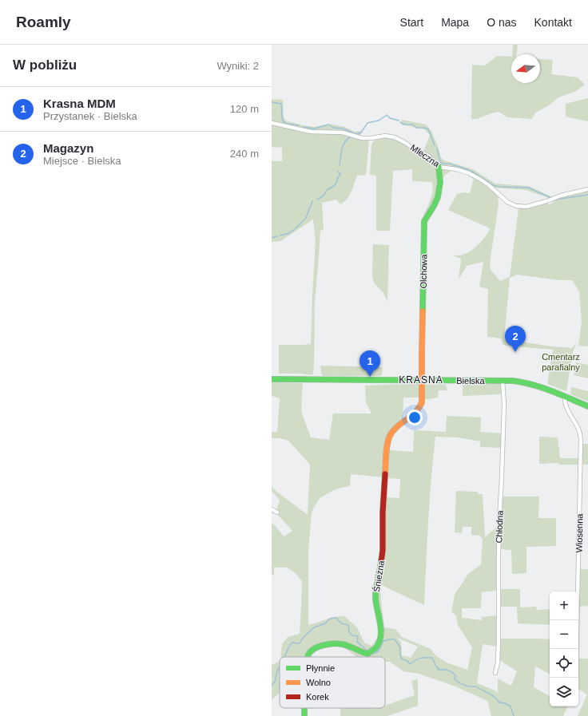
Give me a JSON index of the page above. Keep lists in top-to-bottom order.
{
  "streets": {
    "street": [
      "Mleczna",
      "Olchowa",
      "Bielska",
      "Chłodna",
      "Wiosenna",
      "Śnieżna"
    ]
  },
  "crossings": [
    ["Mleczna", "Olchowa"],
    ["Olchowa", "Bielska"],
    ["Olchowa", "Śnieżna"],
    ["Bielska", "Chłodna"],
    ["Bielska", "Wiosenna"],
    ["Bielska", "Śnieżna"]
  ],
  "districts": ["KRASNA"],
  "parks": ["Cmentarz parafialny"],
  "legend": ["Płynnie", "Wolno", "Korek"],
  "north": "left",
  "page": {
    "header": "Roamly",
    "nav": [
      "Start",
      "Mapa",
      "O nas",
      "Kontakt"
    ],
    "heading": ["W pobliżu", "Wyniki: 2"],
    "list": [
      {
        "mark": "1",
        "name": "Krasna MDM",
        "note": "Przystanek · Bielska",
        "value": "120 m"
      },
      {
        "mark": "2",
        "name": "Magazyn",
        "note": "Miejsce · Bielska",
        "value": "240 m"
      }
    ],
    "pins": ["2", "1"],
    "map_buttons": ["+", "−"]
  }
}
